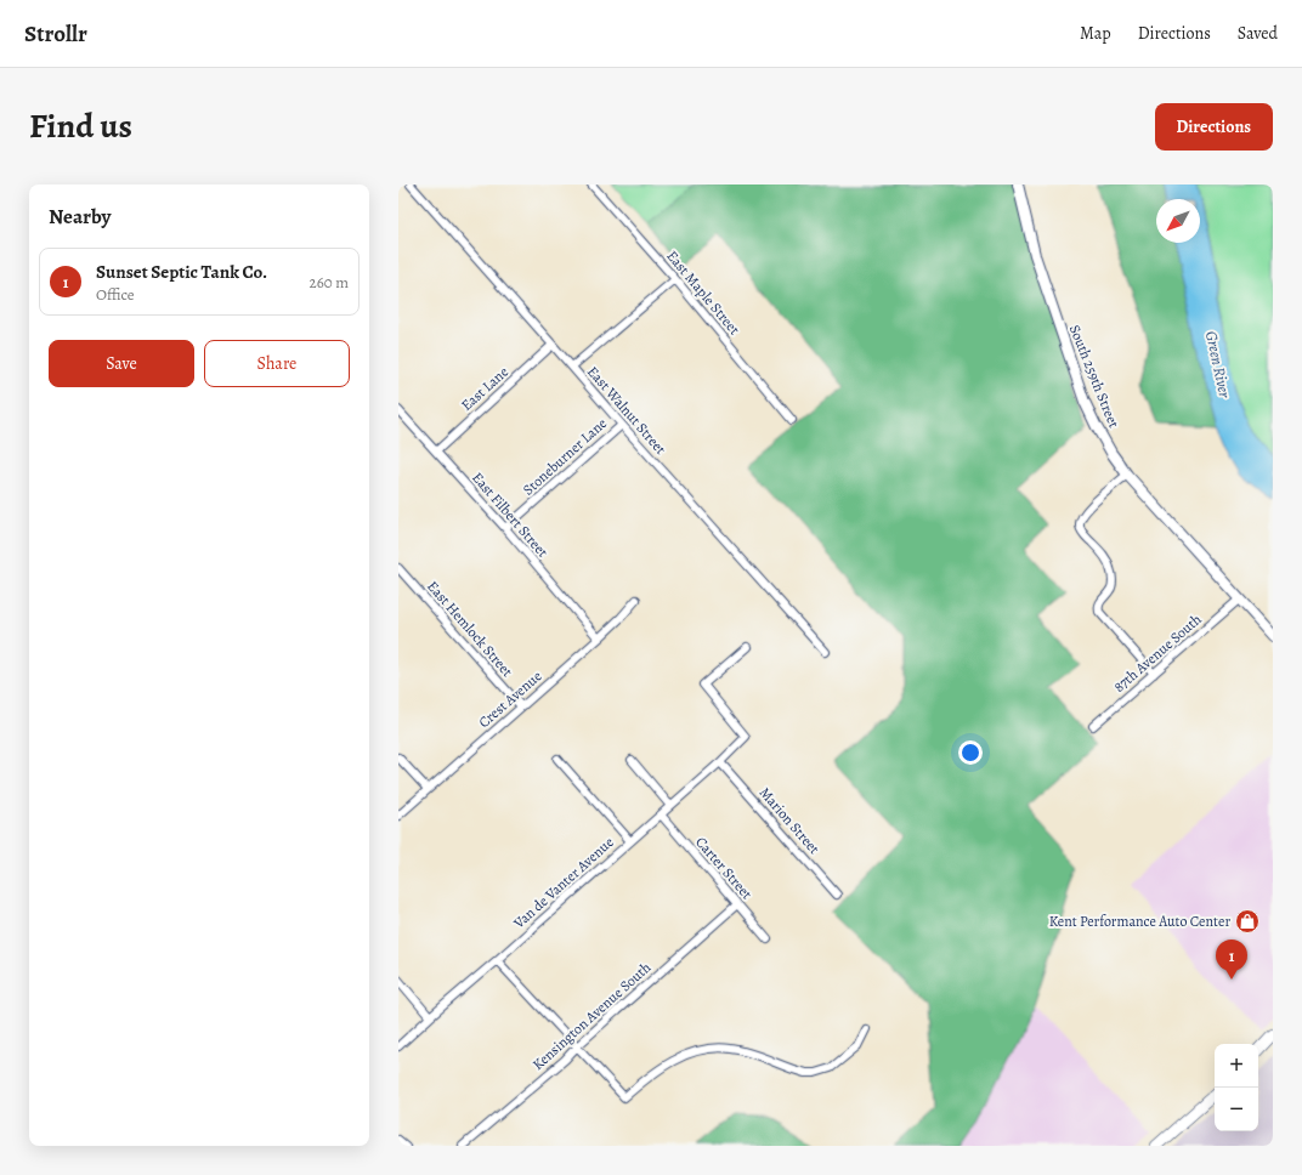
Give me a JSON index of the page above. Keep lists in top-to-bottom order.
{
  "streets": {
    "street": [
      "East Maple Street",
      "South 259th Street",
      "East Lane",
      "East Walnut Street",
      "Stoneburner Lane",
      "East Filbert Street",
      "East Hemlock Street",
      "87th Avenue South",
      "Crest Avenue",
      "Marion Street",
      "Carter Street",
      "Van de Vanter Avenue",
      "Kensington Avenue South"
    ]
  },
  "crossings": [
    ["South 259th Street", "87th Avenue South"],
    ["East Lane", "East Walnut Street"],
    ["East Lane", "East Filbert Street"],
    ["East Walnut Street", "Stoneburner Lane"],
    ["Stoneburner Lane", "East Filbert Street"],
    ["East Filbert Street", "Crest Avenue"],
    ["East Hemlock Street", "Crest Avenue"],
    ["Marion Street", "Van de Vanter Avenue"],
    ["Carter Street", "Van de Vanter Avenue"],
    ["Carter Street", "Kensington Avenue South"]
  ],
  "water": ["Green River"],
  "places": {
    "shop": ["Kent Performance Auto Center"]
  },
  "north": "bottom left",
  "page": {
    "header": "Strollr",
    "nav": ["Map", "Directions", "Saved"],
    "title": "Find us",
    "buttons": [
      "Directions",
      ["Save", "Share"]
    ],
    "heading": "Nearby",
    "list": [
      {
        "mark": "1",
        "name": "Sunset Septic Tank Co.",
        "note": "Office",
        "value": "260 m"
      }
    ],
    "pins": "1",
    "map_buttons": ["+", "−"]
  }
}
